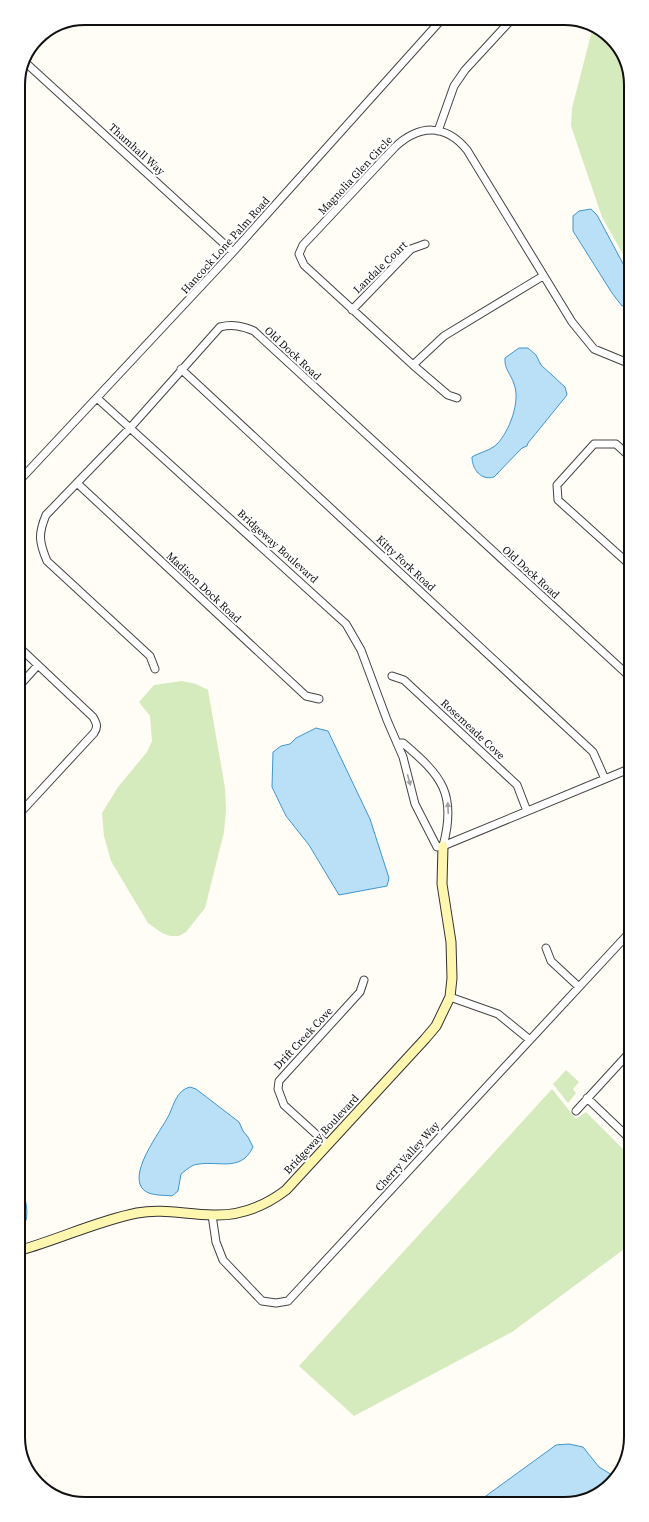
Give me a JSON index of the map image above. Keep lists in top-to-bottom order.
{
  "streets": {
    "street": [
      "Thamhall Way",
      "Magnolia Glen Circle",
      "Hancock Lone Palm Road",
      "Landale Court",
      "Old Dock Road",
      "Bridgeway Boulevard",
      "Kitty Fork Road",
      "Madison Dock Road",
      "Rosemeade Cove",
      "Drift Creek Cove",
      "Cherry Valley Way"
    ]
  },
  "crossings": [
    ["Thamhall Way", "Hancock Lone Palm Road"],
    ["Magnolia Glen Circle", "Landale Court"],
    ["Hancock Lone Palm Road", "Bridgeway Boulevard"],
    ["Old Dock Road", "Bridgeway Boulevard"],
    ["Old Dock Road", "Kitty Fork Road"],
    ["Old Dock Road", "Madison Dock Road"],
    ["Bridgeway Boulevard", "Drift Creek Cove"],
    ["Bridgeway Boulevard", "Cherry Valley Way"]
  ]
}
